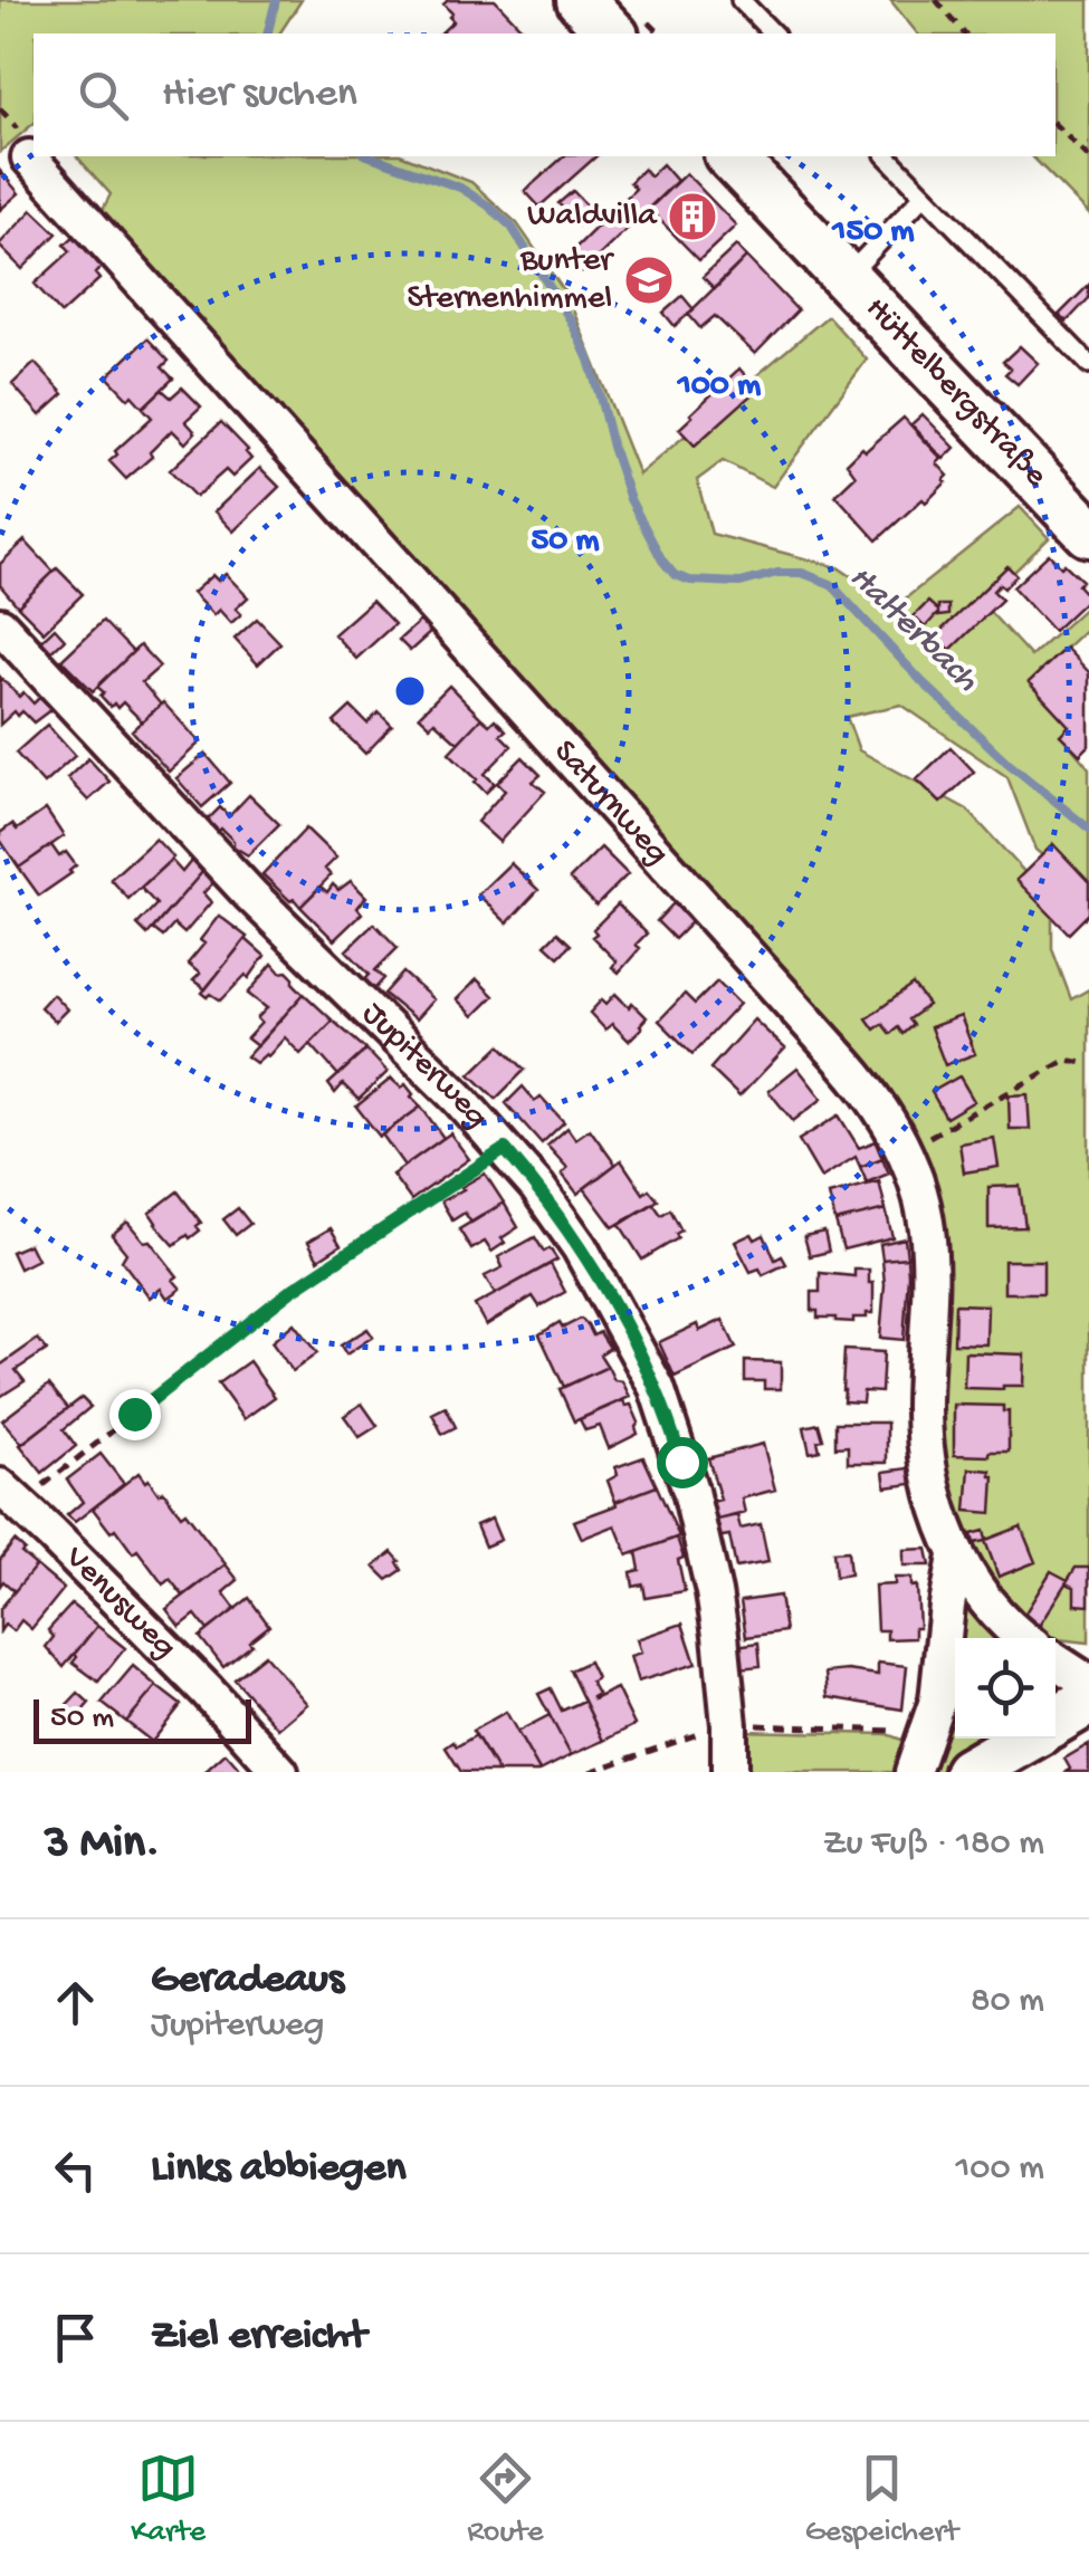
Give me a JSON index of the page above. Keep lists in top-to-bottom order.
{
  "streets": {
    "main road": ["Hüttelbergstraße"],
    "street": ["Saturnweg", "Jupiterweg", "Venusweg"]
  },
  "water": ["Halterbach"],
  "places": {
    "building": ["Waldvilla"],
    "school or university": ["Bunter Sternenhimmel"]
  },
  "scale_bar": "50 m",
  "page": {
    "search": "Hier suchen",
    "scale": "50 m",
    "heading": ["3 Min.", "Zu Fuß · 180 m"],
    "list": [
      ["Geradeaus", "Jupiterweg", "80 m"],
      ["Links abbiegen", "100 m"],
      "Ziel erreicht"
    ],
    "nav": ["Karte", "Route", "Gespeichert"]
  },
  "rings": ["150 m", "100 m", "50 m"]
}
